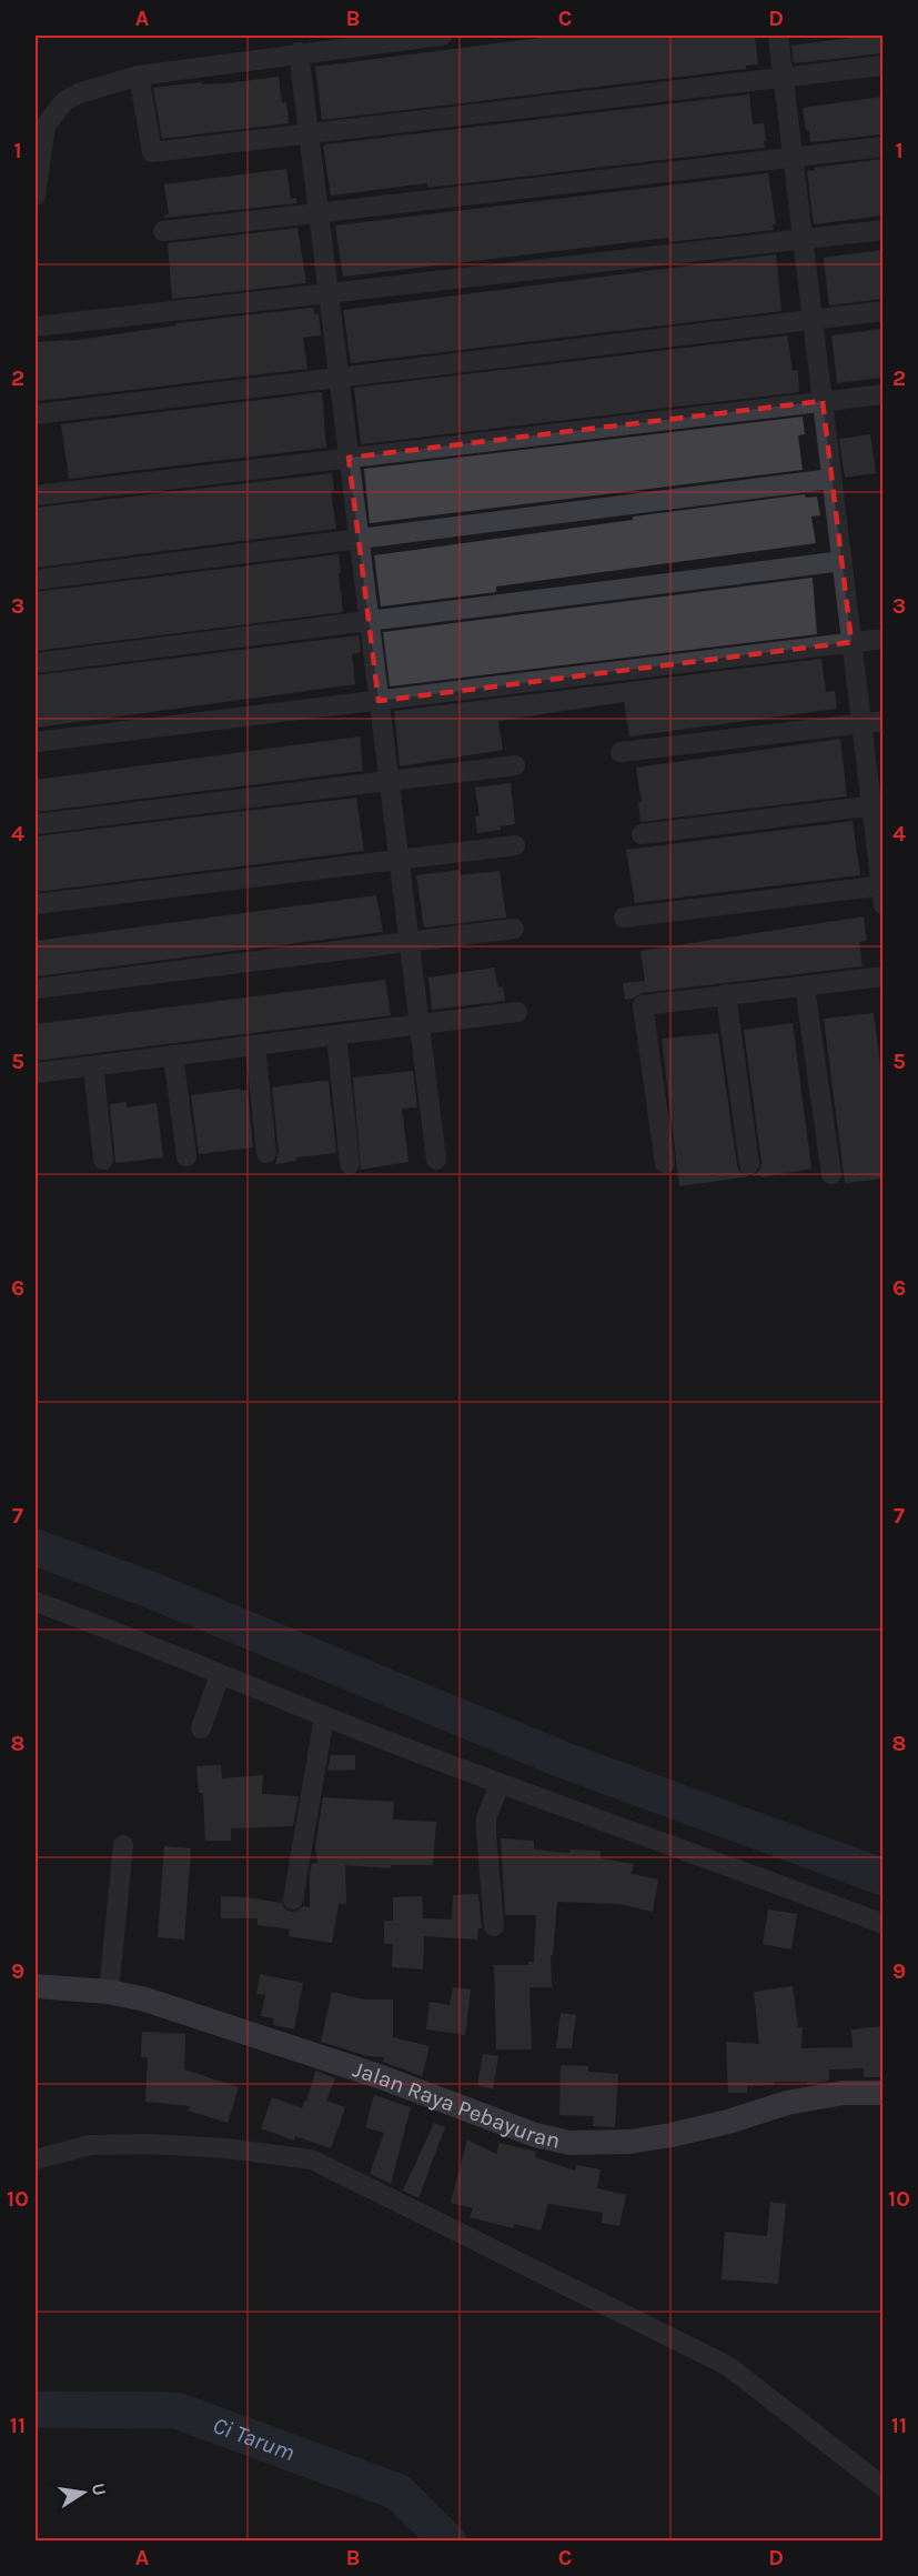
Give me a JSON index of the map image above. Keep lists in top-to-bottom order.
{
  "streets": {
    "main road": ["Jalan Raya Pebayuran"]
  },
  "water": ["Ci Tarum"],
  "north": "right",
  "grid": {
    "columns": [
      "A",
      "B",
      "C",
      "D"
    ],
    "rows": [
      "1",
      "2",
      "3",
      "4",
      "5",
      "6",
      "7",
      "8",
      "9",
      "10",
      "11"
    ]
  }
}
